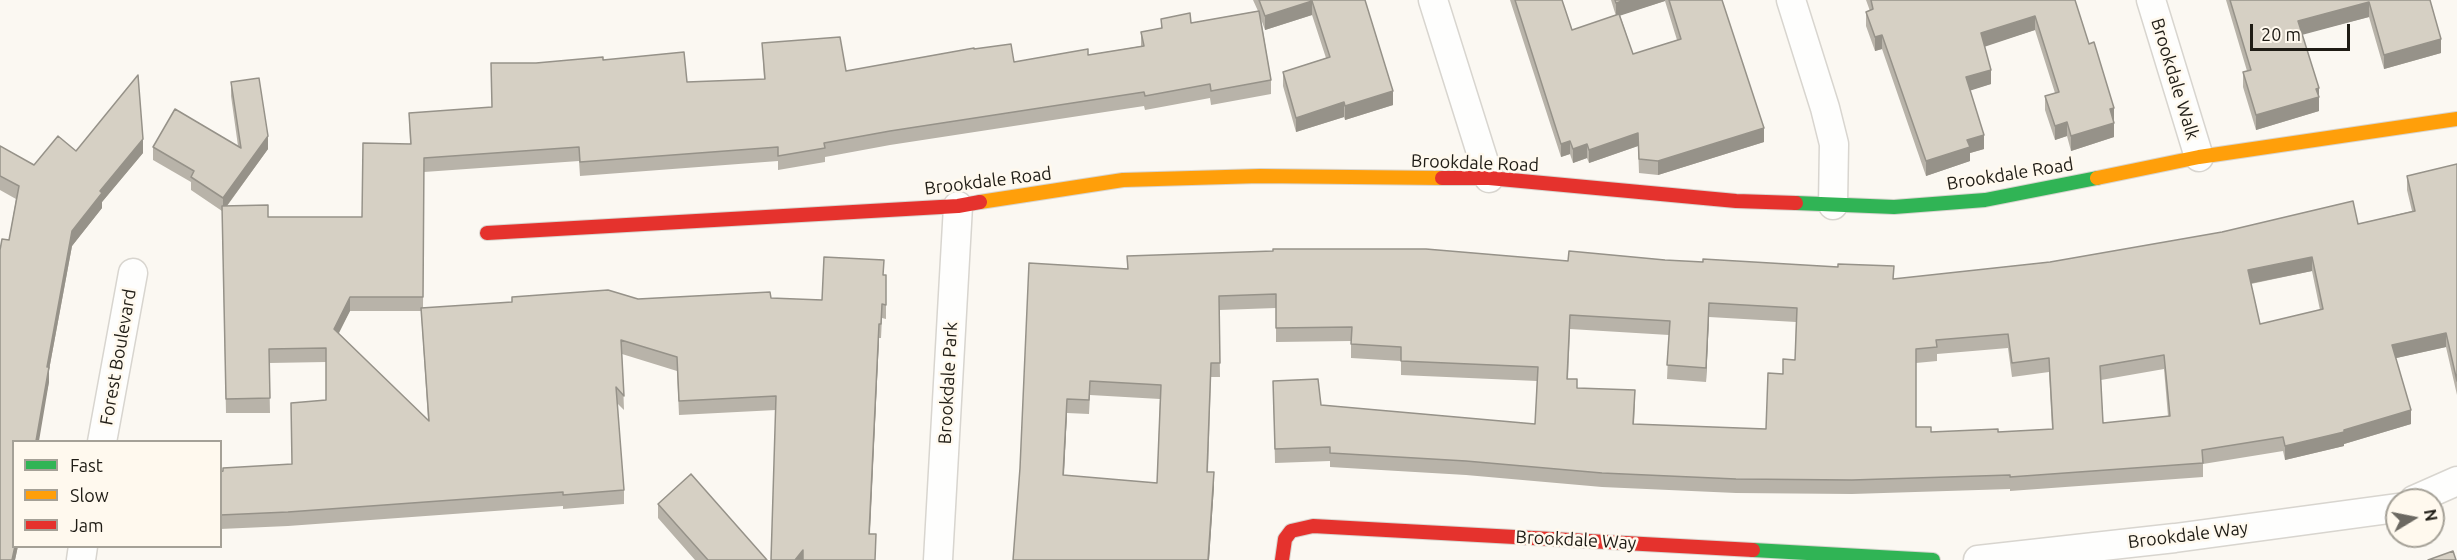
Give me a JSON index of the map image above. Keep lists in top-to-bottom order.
{
  "streets": {
    "street": [
      "Brookdale Walk",
      "Brookdale Road",
      "Forest Boulevard",
      "Brookdale Park",
      "Brookdale Way"
    ]
  },
  "crossings": [
    ["Brookdale Walk", "Brookdale Road"],
    ["Brookdale Road", "Brookdale Park"]
  ],
  "legend": ["Fast", "Slow", "Jam"],
  "scale_bar": "20 m",
  "north": "right"
}
